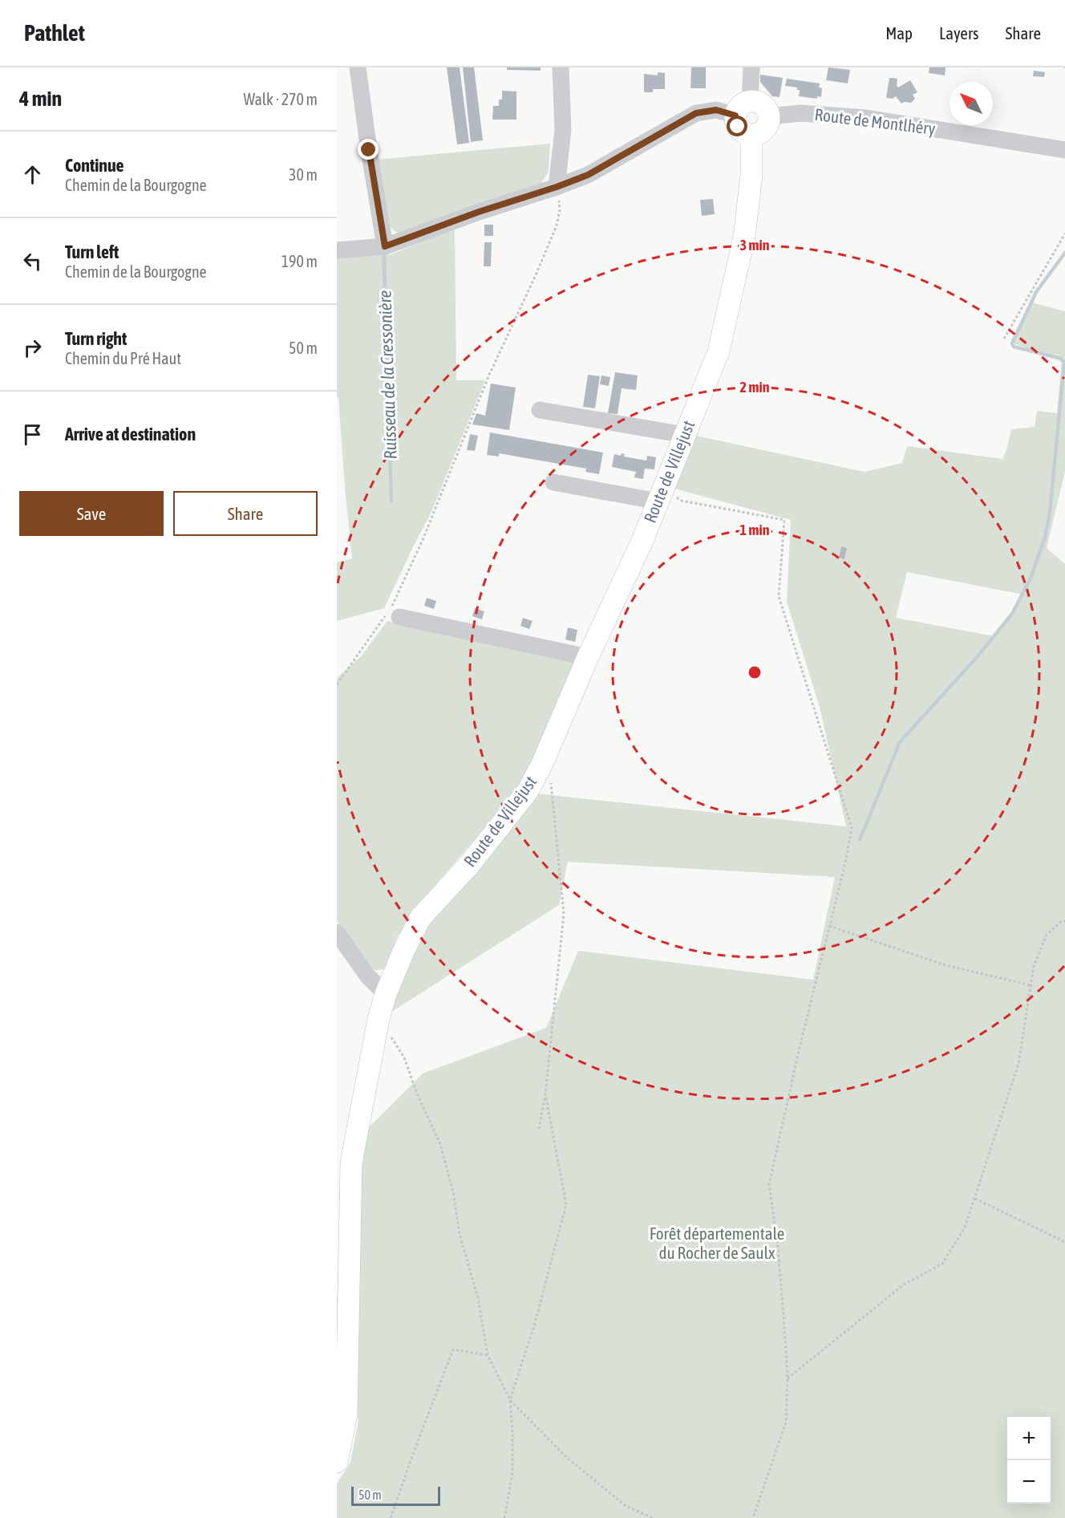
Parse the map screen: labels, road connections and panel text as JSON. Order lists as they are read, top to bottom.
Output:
{
  "streets": {
    "main road": ["Route de Villejust"],
    "street": ["Route de Montlhéry"]
  },
  "crossings": [
    ["Route de Montlhéry", "Route de Villejust"]
  ],
  "water": ["Ruisseau de la Cressonière"],
  "parks": ["Forêt départementale du Rocher de Saulx"],
  "scale_bar": "50 m",
  "north": "top left",
  "page": {
    "header": "Pathlet",
    "nav": ["Map", "Layers", "Share"],
    "heading": ["4 min", "Walk · 270 m"],
    "list": [
      ["Continue", "Chemin de la Bourgogne", "30 m"],
      ["Turn left", "Chemin de la Bourgogne", "190 m"],
      ["Turn right", "Chemin du Pré Haut", "50 m"],
      "Arrive at destination"
    ],
    "buttons": ["Save", "Share"],
    "map_buttons": ["+", "−"],
    "scale": "50 m"
  },
  "rings": ["3 min", "2 min", "1 min"]
}
